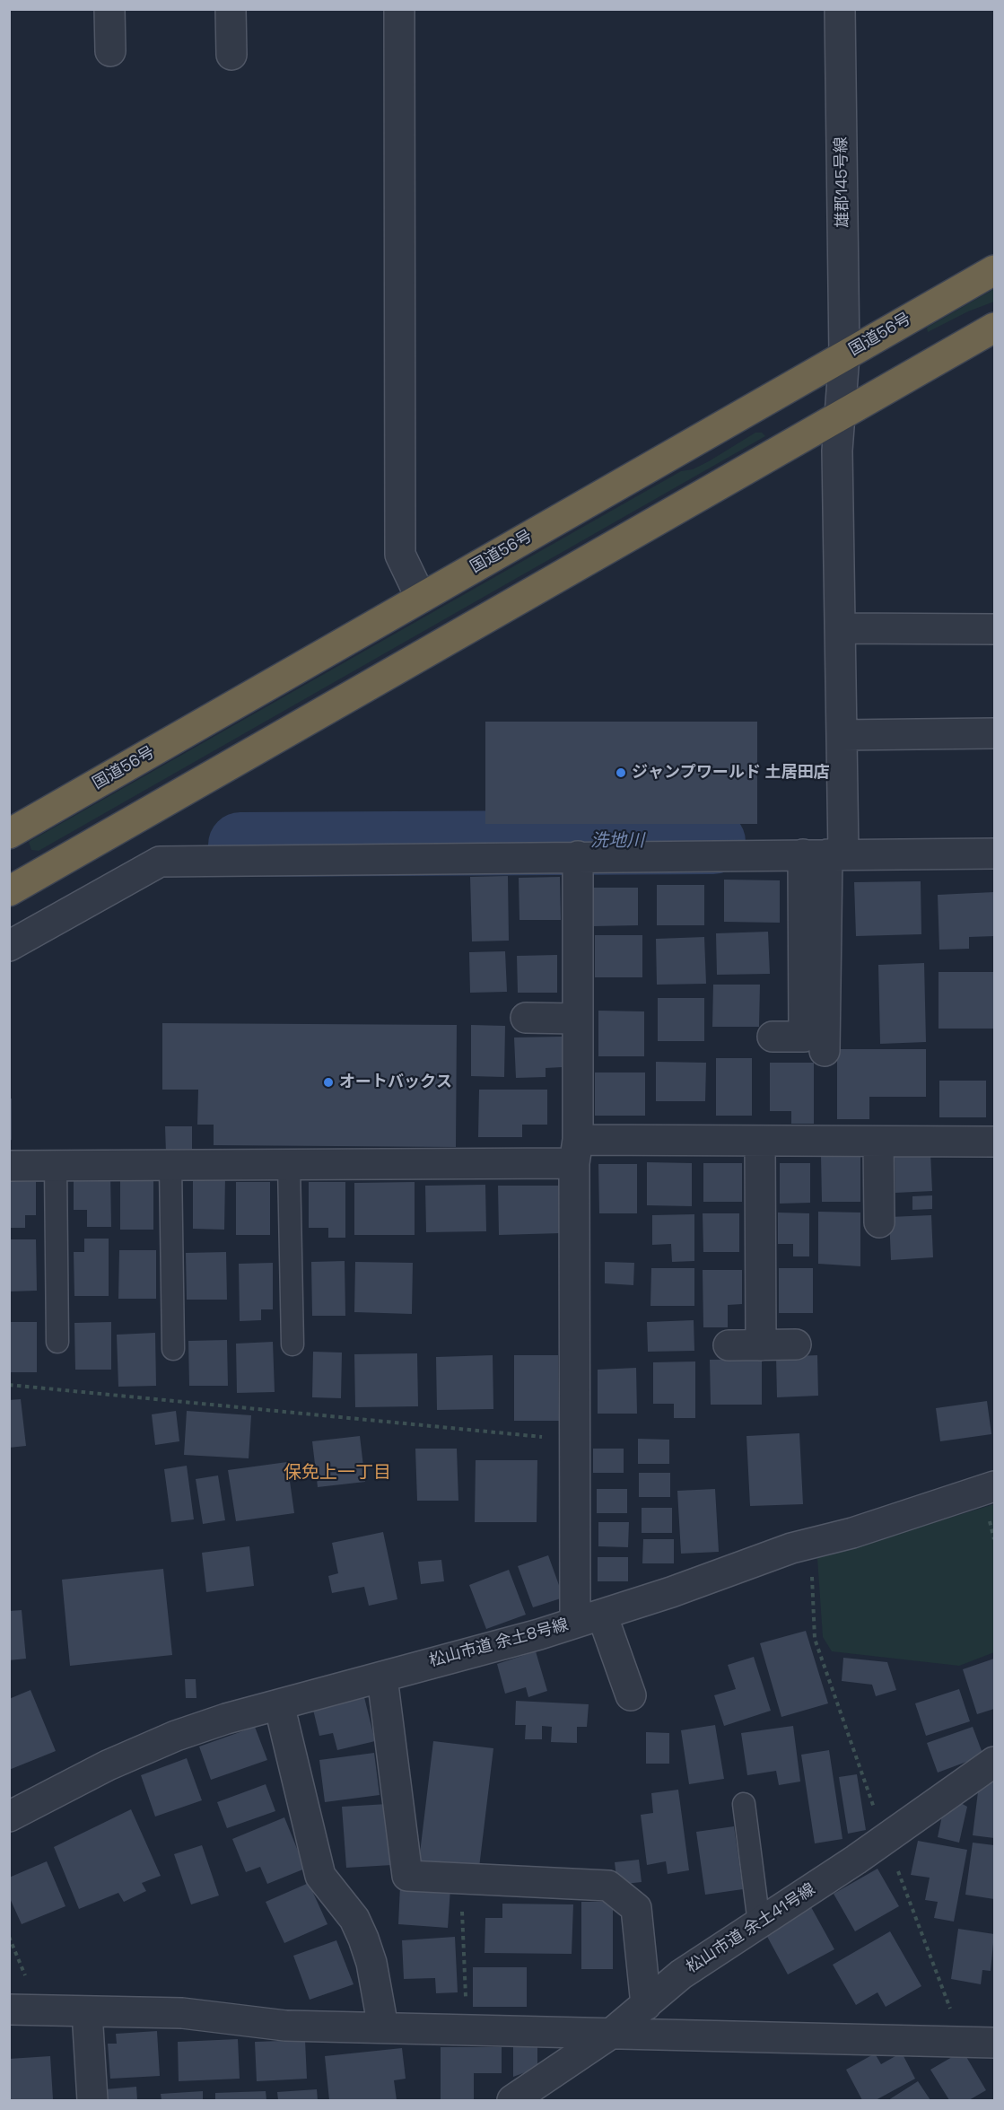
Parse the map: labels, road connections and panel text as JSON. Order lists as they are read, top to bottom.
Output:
{
  "streets": {
    "highway": ["国道56号"],
    "street": ["雄郡145号線", "松山市道 余土8号線", "松山市道 余土41号線"]
  },
  "crossings": [
    ["雄郡145号線", "国道56号"]
  ],
  "districts": ["保免上一丁目"],
  "water": ["洗地川"],
  "places": ["ジャンプワールド 土居田店", "オートバックス"]
}
